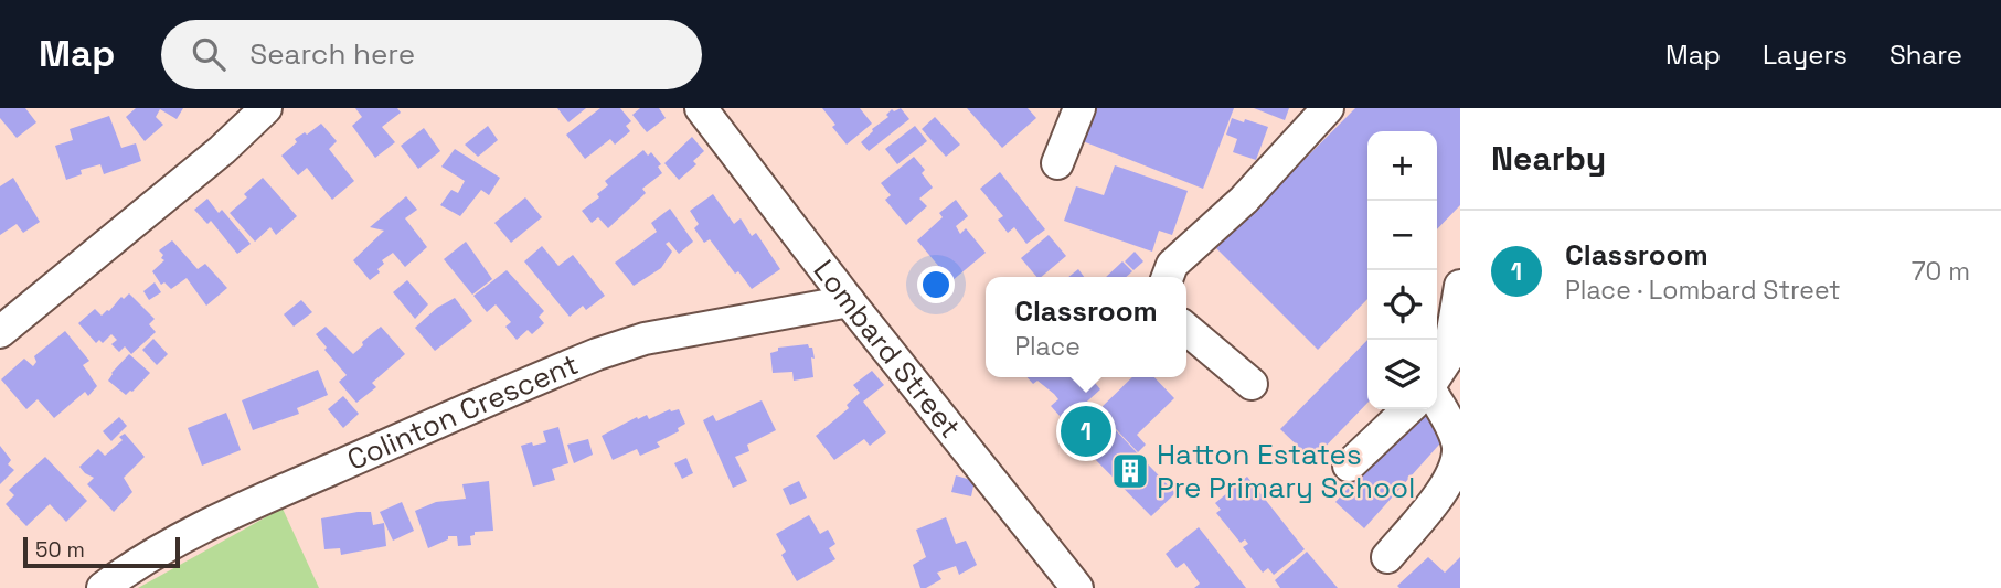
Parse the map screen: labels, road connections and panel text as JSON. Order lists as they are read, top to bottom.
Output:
{
  "streets": {
    "street": ["Lombard Street", "Colinton Crescent"]
  },
  "crossings": [
    ["Lombard Street", "Colinton Crescent"]
  ],
  "places": {
    "building": ["Hatton Estates Pre Primary School"]
  },
  "scale_bar": "50 m",
  "page": {
    "header": "Map",
    "search": "Search here",
    "nav": ["Map", "Layers", "Share"],
    "heading": "Nearby",
    "map_buttons": ["+", "−"],
    "list": [
      {
        "mark": "1",
        "name": "Classroom",
        "note": "Place · Lombard Street",
        "value": "70 m"
      }
    ],
    "popup": ["Classroom", "Place"],
    "pins": "1",
    "scale": "50 m"
  }
}
